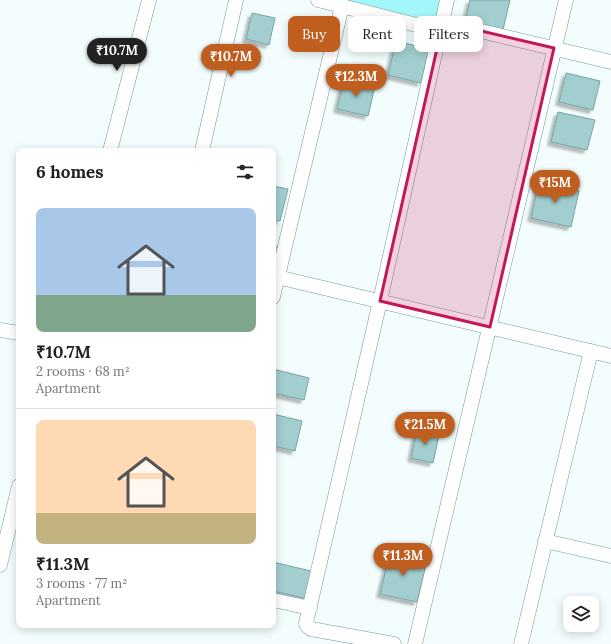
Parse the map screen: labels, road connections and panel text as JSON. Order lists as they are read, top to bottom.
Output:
{
  "page": {
    "chip": ["Buy", "Rent", "Filters"],
    "price": [
      "₹10.7M",
      "₹10.7M",
      "₹12.3M",
      "₹15M",
      "₹21.5M",
      "₹11.3M"
    ],
    "heading": "6 homes",
    "list": [
      {
        "name": "₹10.7M",
        "note": "2 rooms · 68 m² · Apartment"
      },
      {
        "name": "₹11.3M",
        "note": "3 rooms · 77 m² · Apartment"
      }
    ]
  }
}
